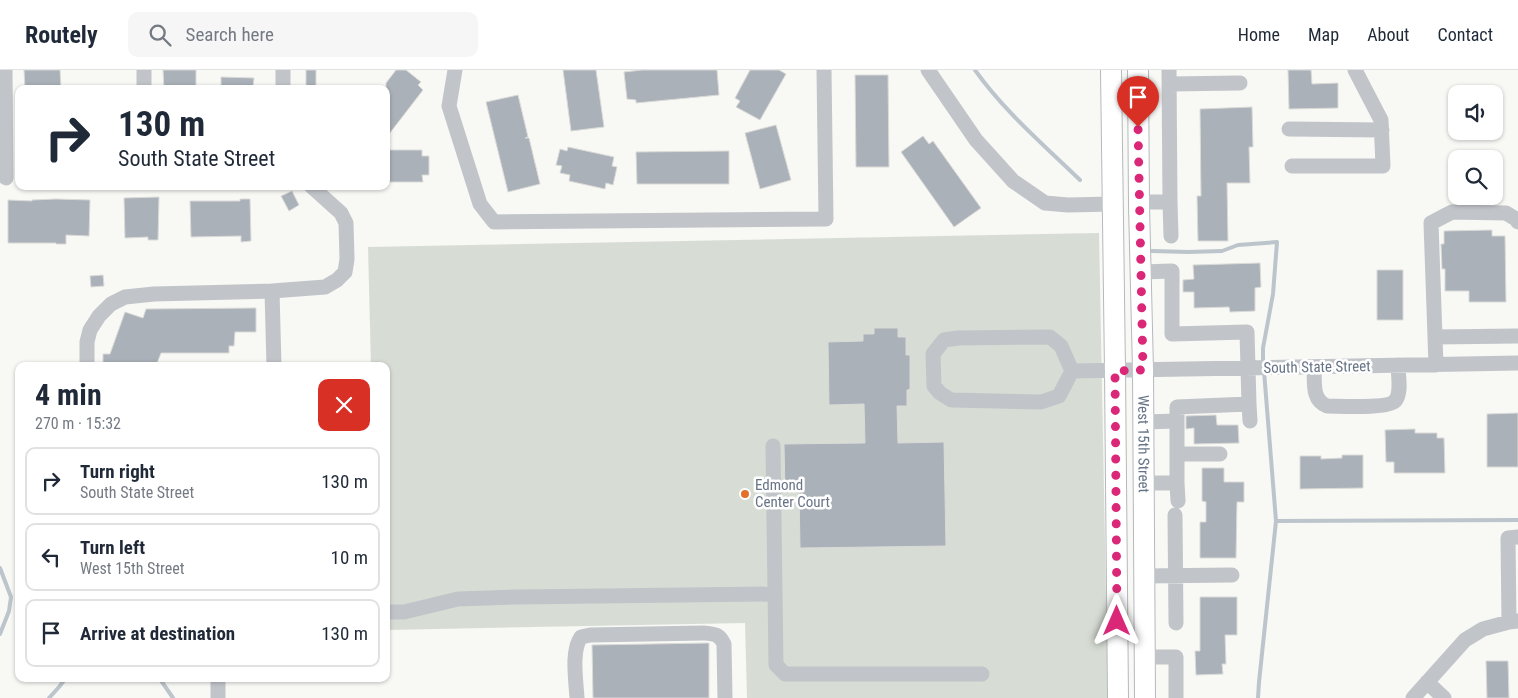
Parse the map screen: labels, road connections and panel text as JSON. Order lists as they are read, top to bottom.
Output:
{
  "streets": {
    "main road": ["West 15th Street"],
    "street": ["South State Street"]
  },
  "crossings": [
    ["South State Street", "West 15th Street"]
  ],
  "places": ["Edmond Center Court"],
  "page": {
    "header": "Routely",
    "search": "Search here",
    "nav": [
      "Home",
      "Map",
      "About",
      "Contact"
    ],
    "turn": ["130 m", "South State Street"],
    "heading": ["4 min", "270 m · 15:32"],
    "list": [
      {
        "name": "Turn right",
        "note": "South State Street",
        "value": "130 m"
      },
      {
        "name": "Turn left",
        "note": "West 15th Street",
        "value": "10 m"
      },
      {
        "name": "Arrive at destination",
        "value": "130 m"
      }
    ]
  }
}
